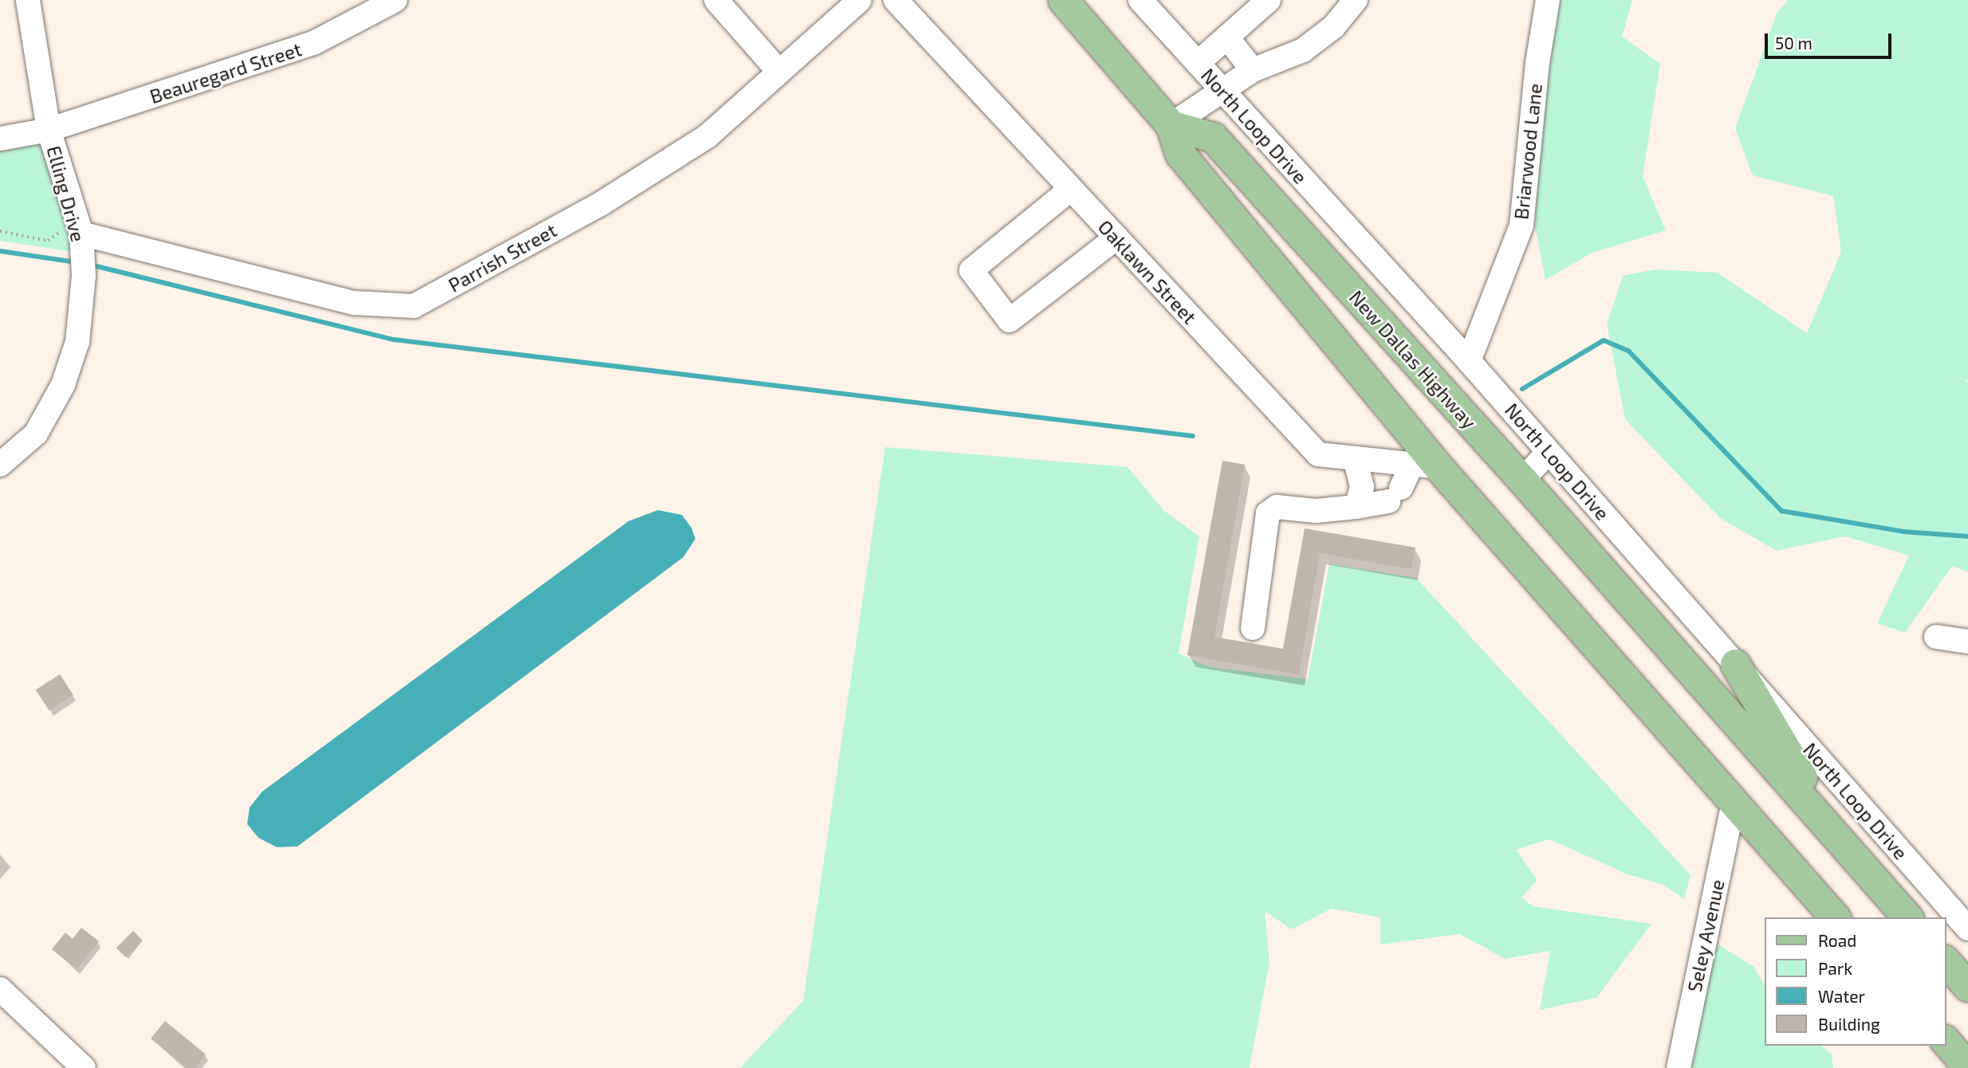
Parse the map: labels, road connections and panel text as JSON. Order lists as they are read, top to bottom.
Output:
{
  "streets": {
    "main road": ["North Loop Drive", "New Dallas Highway"],
    "street": [
      "Beauregard Street",
      "Briarwood Lane",
      "Elling Drive",
      "Parrish Street",
      "Oaklawn Street",
      "Seley Avenue"
    ]
  },
  "crossings": [
    ["Beauregard Street", "Elling Drive"],
    ["North Loop Drive", "Briarwood Lane"],
    ["North Loop Drive", "New Dallas Highway"],
    ["Elling Drive", "Parrish Street"]
  ],
  "legend": [
    "Road",
    "Park",
    "Water",
    "Building"
  ],
  "scale_bar": "50 m"
}
